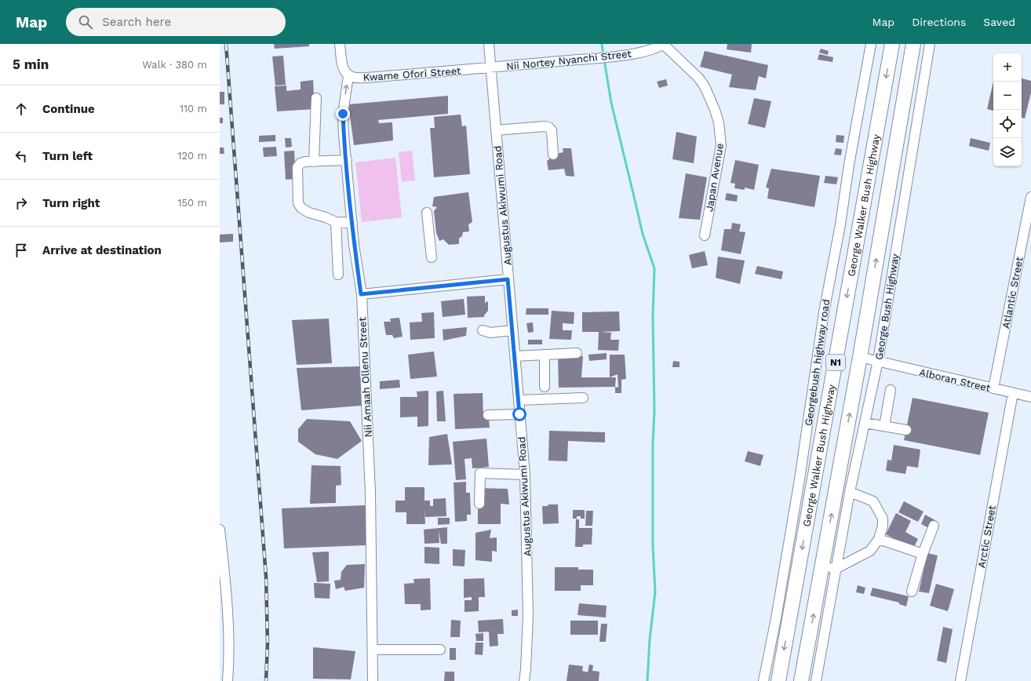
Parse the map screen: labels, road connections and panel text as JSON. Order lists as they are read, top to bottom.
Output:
{
  "streets": {
    "highway": ["George Walker Bush Highway", "N1"],
    "street": [
      "Nii Nortey Nyanchi Street",
      "Kwame Ofori Street",
      "Japan Avenue",
      "Augustus Akiwumi Road",
      "Atlantic Street",
      "George Bush Highway",
      "Georgebush highway road",
      "Nii Amaah Ollenu Street",
      "Alboran Street",
      "Arctic Street"
    ]
  },
  "crossings": [
    ["Nii Nortey Nyanchi Street", "Kwame Ofori Street"],
    ["Nii Nortey Nyanchi Street", "Japan Avenue"],
    ["Nii Nortey Nyanchi Street", "Augustus Akiwumi Road"],
    ["Kwame Ofori Street", "Augustus Akiwumi Road"],
    ["Kwame Ofori Street", "Nii Amaah Ollenu Street"],
    ["George Walker Bush Highway", "Alboran Street"],
    ["Atlantic Street", "Alboran Street"],
    ["George Bush Highway", "Alboran Street"],
    ["Alboran Street", "Arctic Street"]
  ],
  "page": {
    "header": "Map",
    "search": "Search here",
    "nav": ["Map", "Directions", "Saved"],
    "heading": ["5 min", "Walk · 380 m"],
    "map_buttons": ["+", "−"],
    "list": [
      ["Continue", "110 m"],
      ["Turn left", "120 m"],
      ["Turn right", "150 m"],
      "Arrive at destination"
    ]
  }
}
